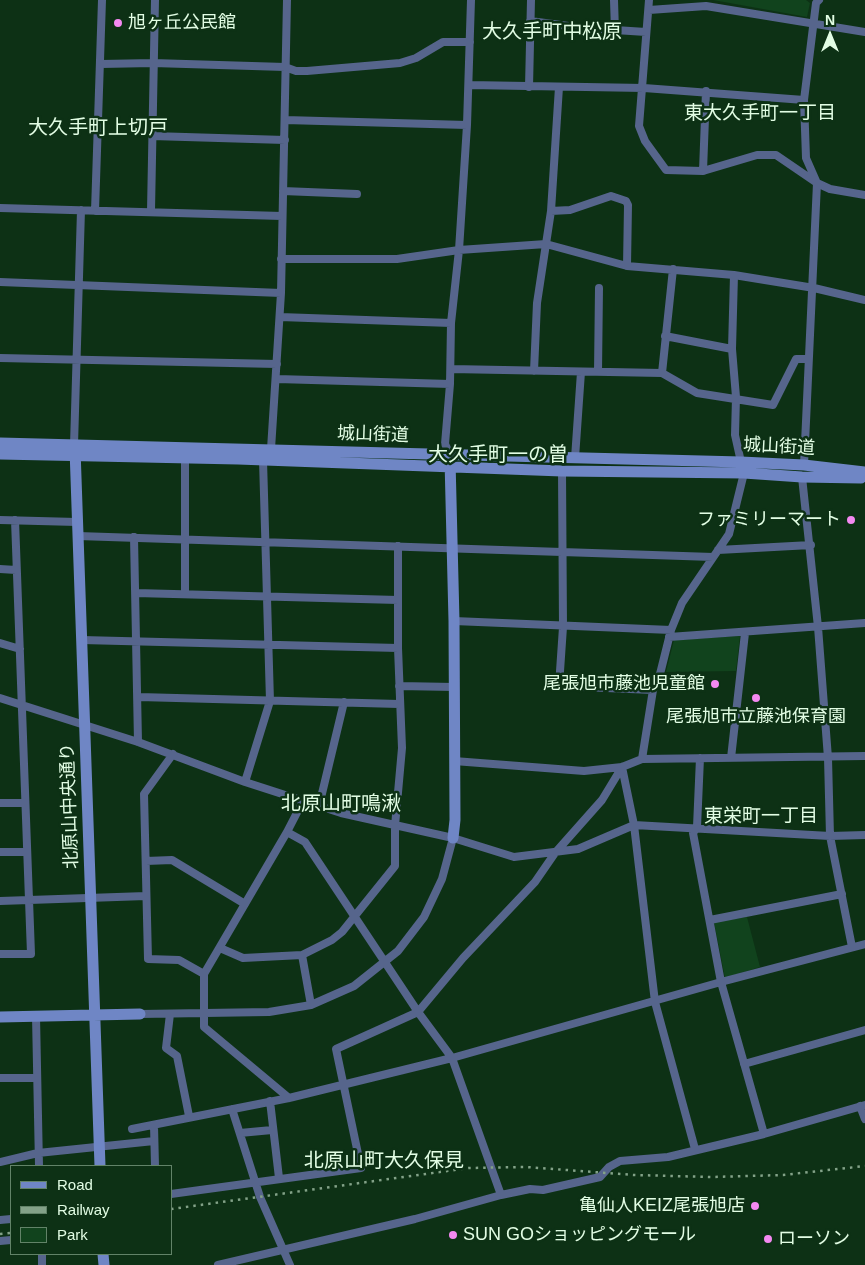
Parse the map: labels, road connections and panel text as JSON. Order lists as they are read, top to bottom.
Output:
{
  "streets": {
    "street": ["城山街道", "北原山中央通り"]
  },
  "crossings": [
    ["城山街道", "北原山中央通り"]
  ],
  "districts": [
    "大久手町中松原",
    "東大久手町一丁目",
    "大久手町上切戸",
    "大久手町一の曽",
    "北原山町鳴湫",
    "東栄町一丁目",
    "北原山町大久保見"
  ],
  "places": [
    "旭ヶ丘公民館",
    "ファミリーマート",
    "尾張旭市藤池児童館",
    "尾張旭市立藤池保育園",
    "亀仙人KEIZ尾張旭店",
    "SUN GOショッピングモール",
    "ローソン"
  ],
  "legend": ["Road", "Railway", "Park"],
  "north": "top"
}
